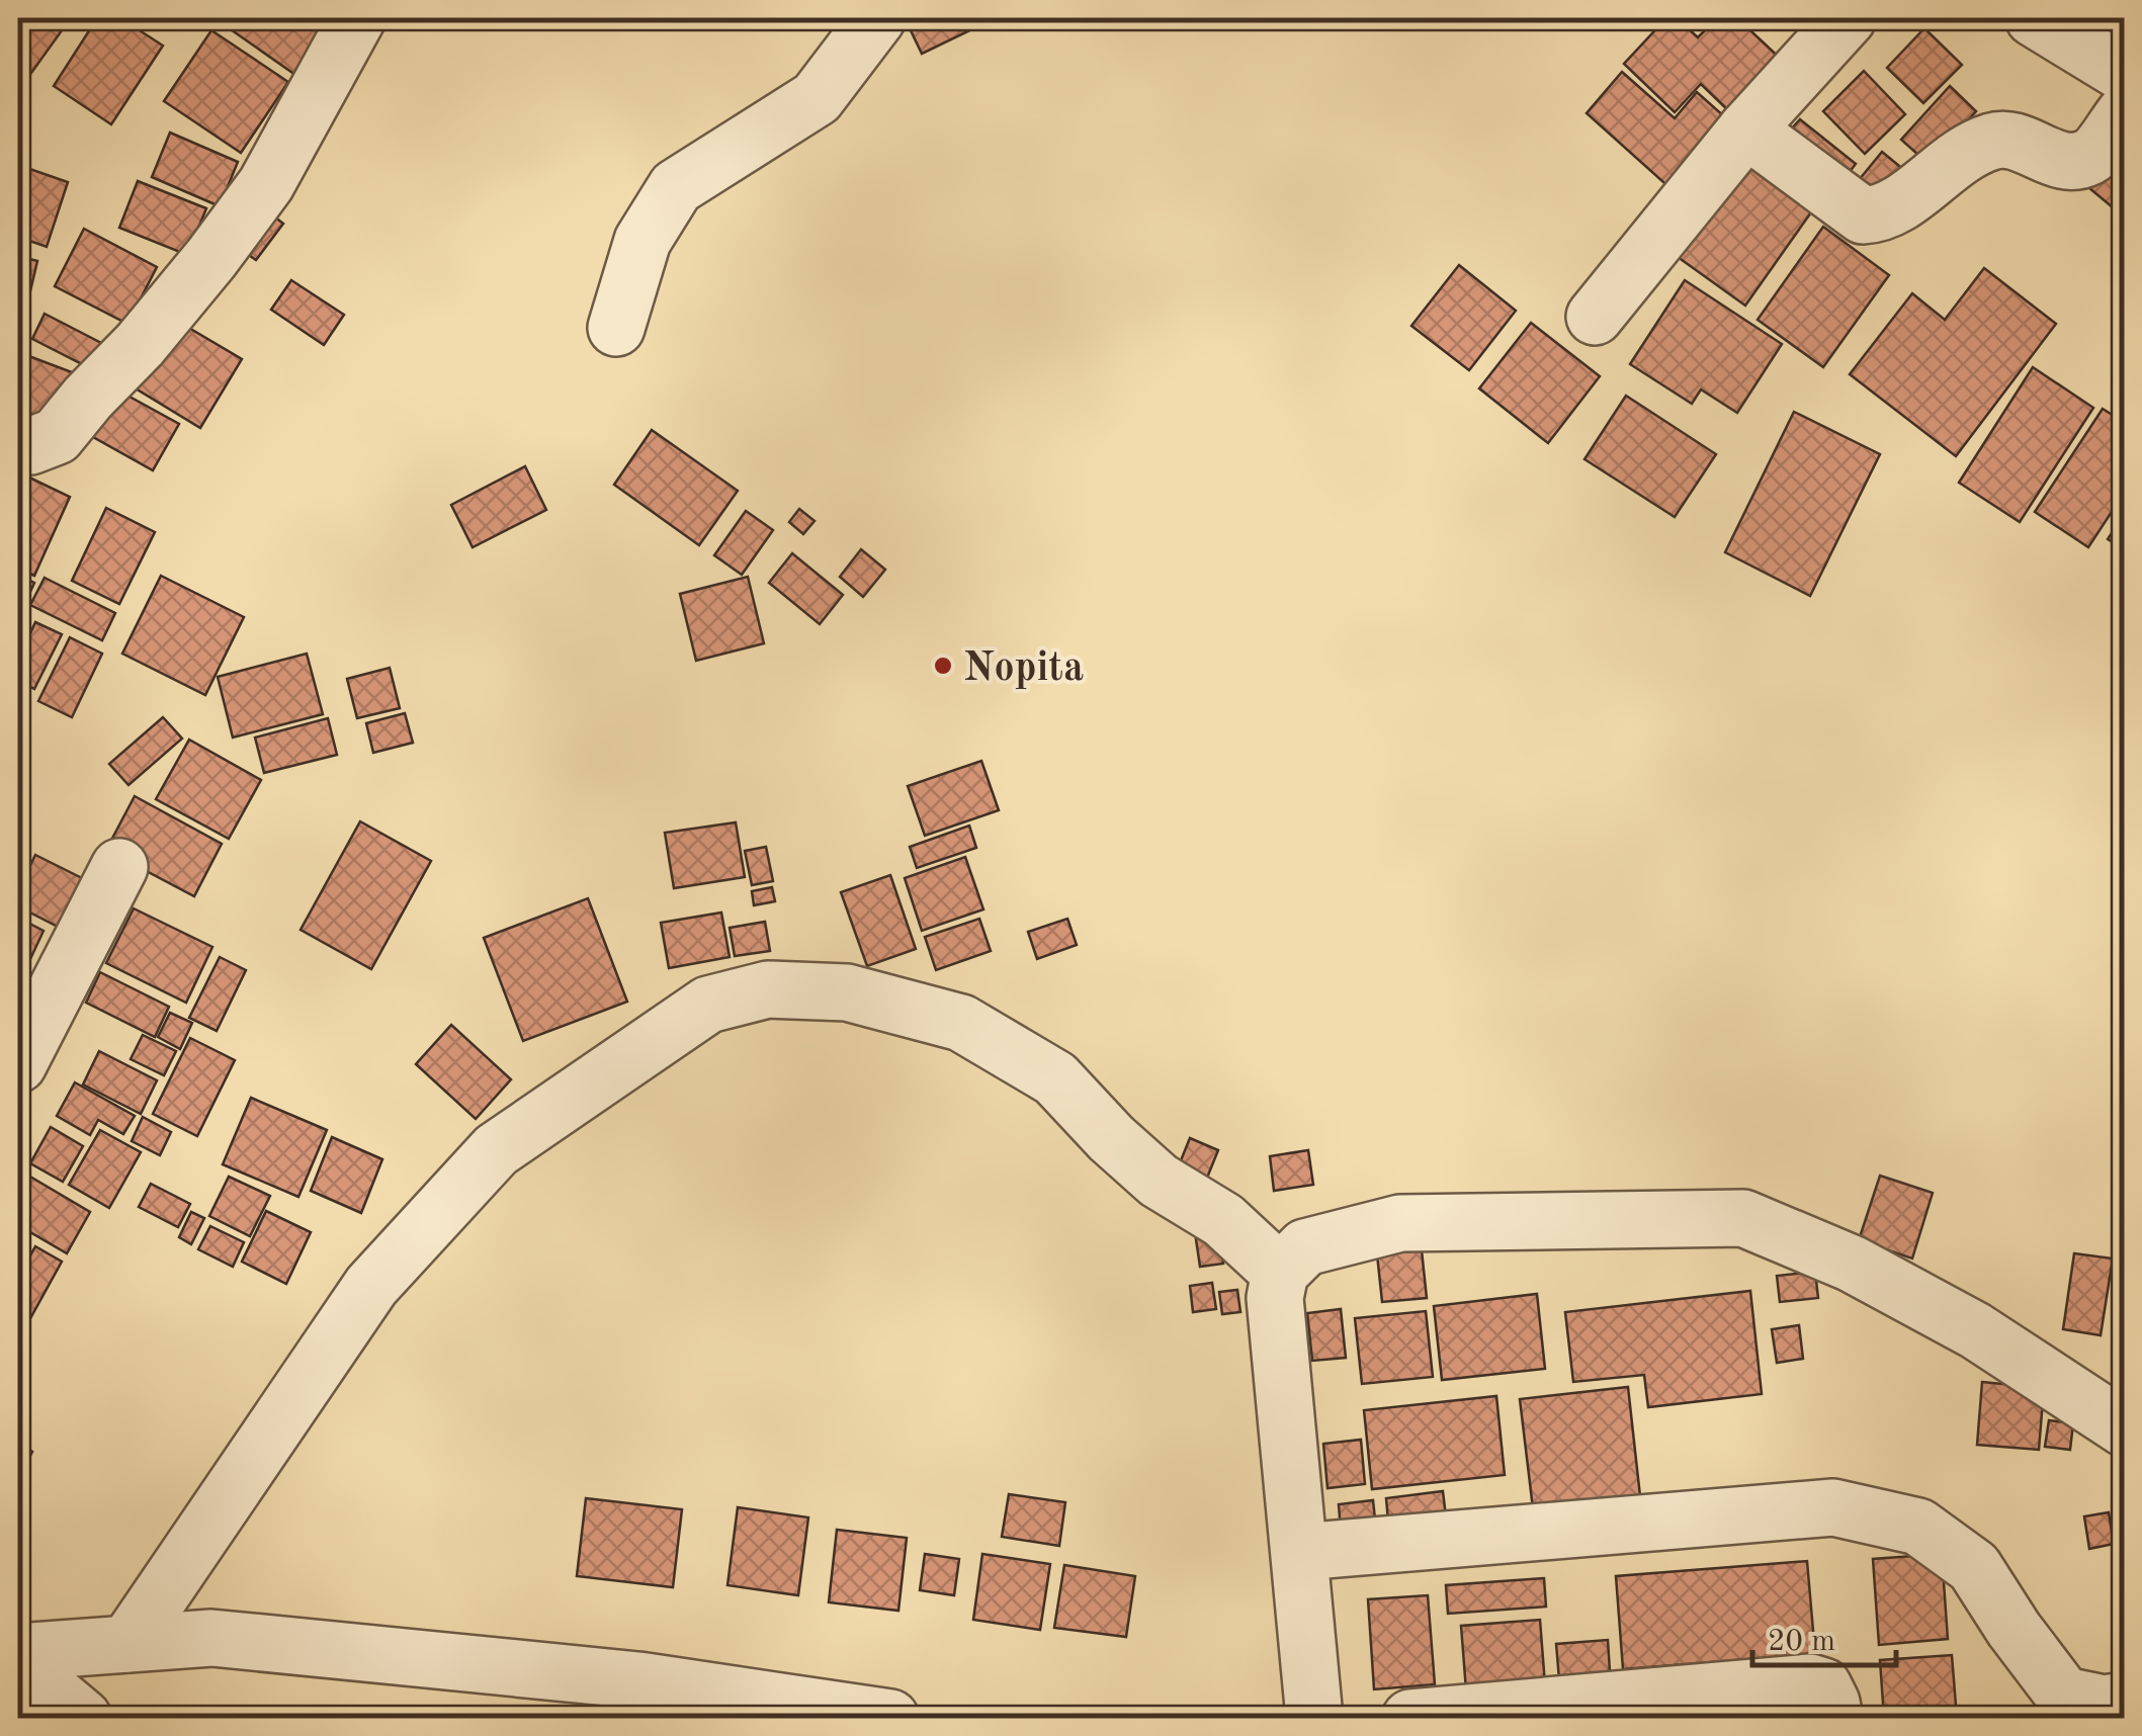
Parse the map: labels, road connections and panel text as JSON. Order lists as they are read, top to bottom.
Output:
{
  "places": ["Nopita"],
  "scale_bar": "20 m"
}
